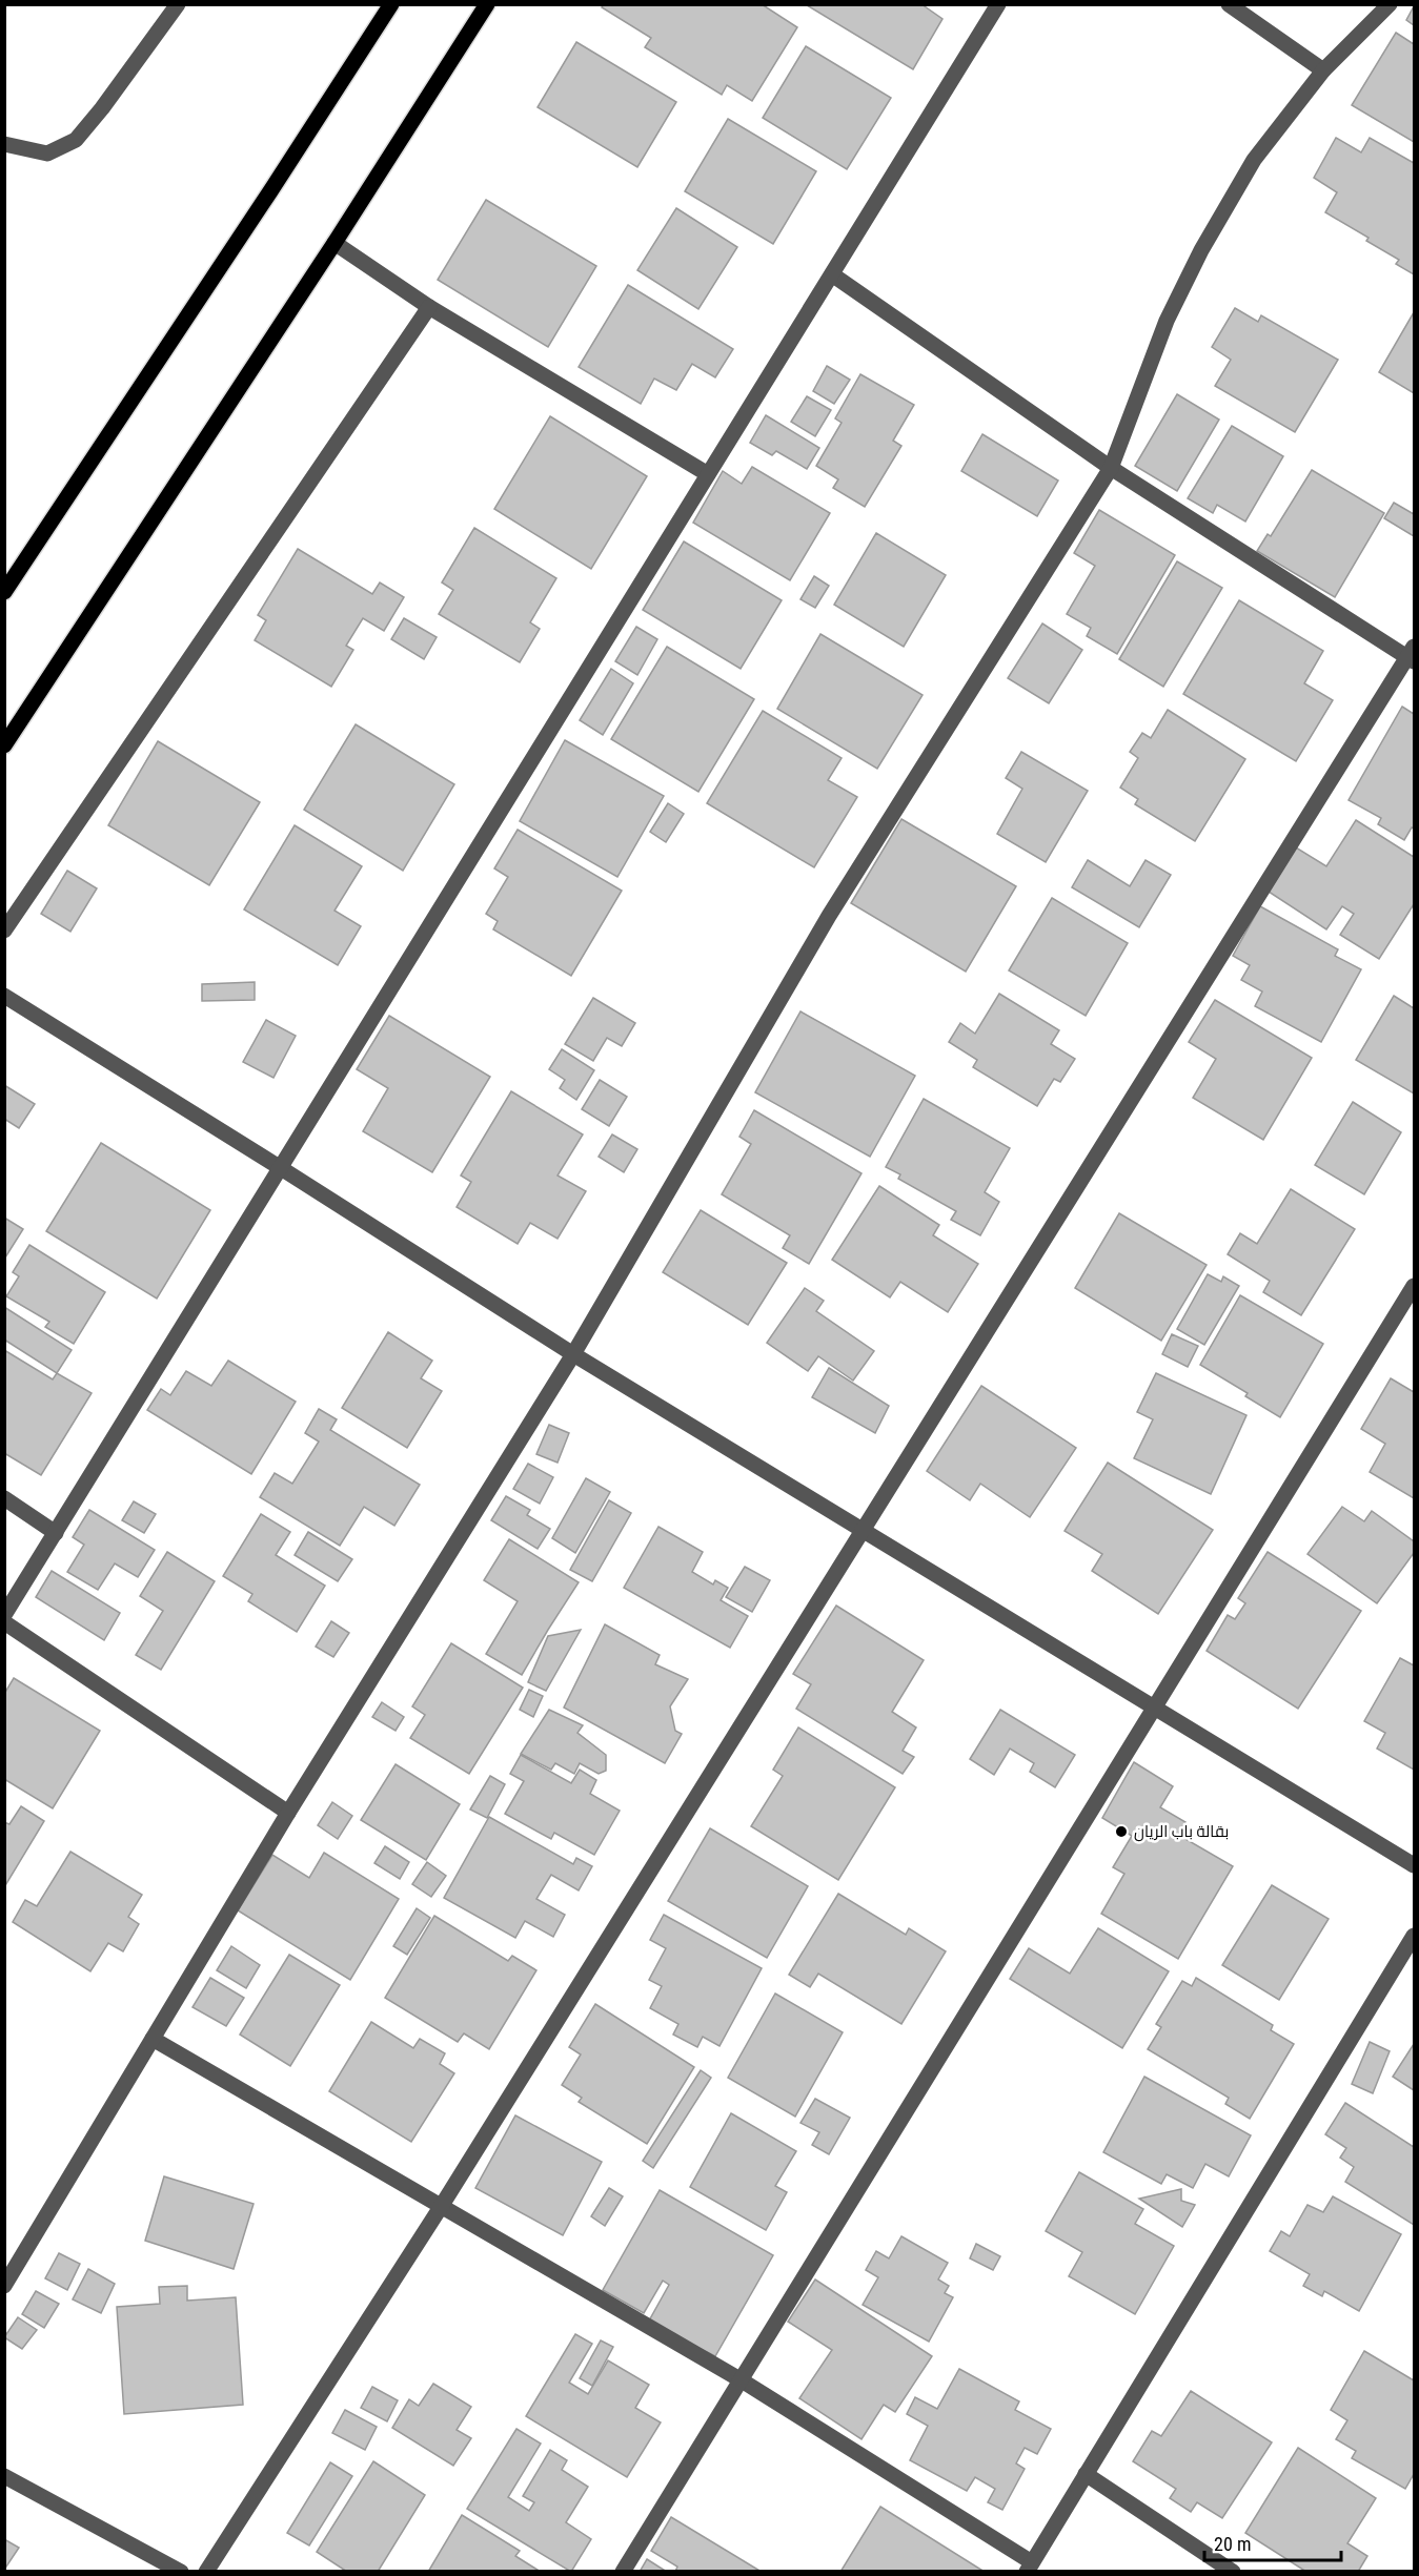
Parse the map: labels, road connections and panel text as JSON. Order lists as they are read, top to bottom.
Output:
{
  "places": ["بقالة باب الريان"],
  "scale_bar": "20 m"
}
